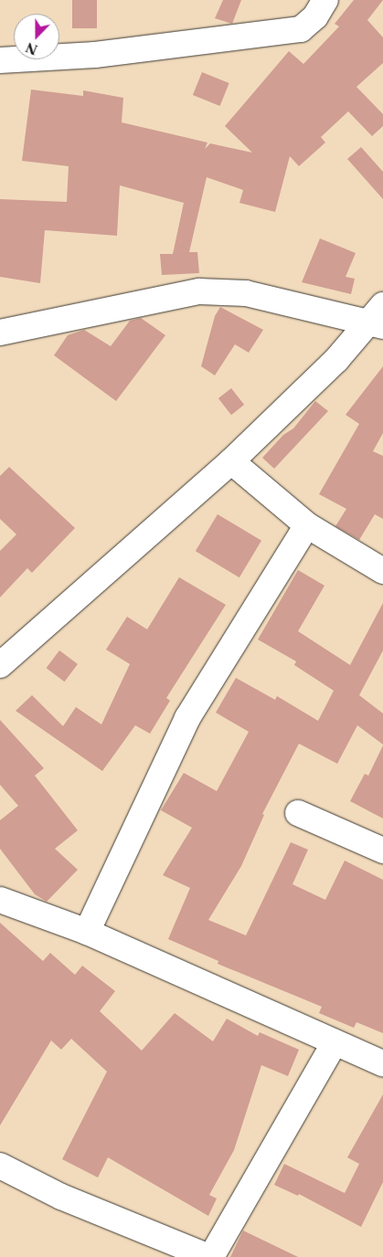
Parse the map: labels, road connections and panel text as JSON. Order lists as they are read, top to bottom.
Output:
{
  "north": "bottom"
}
